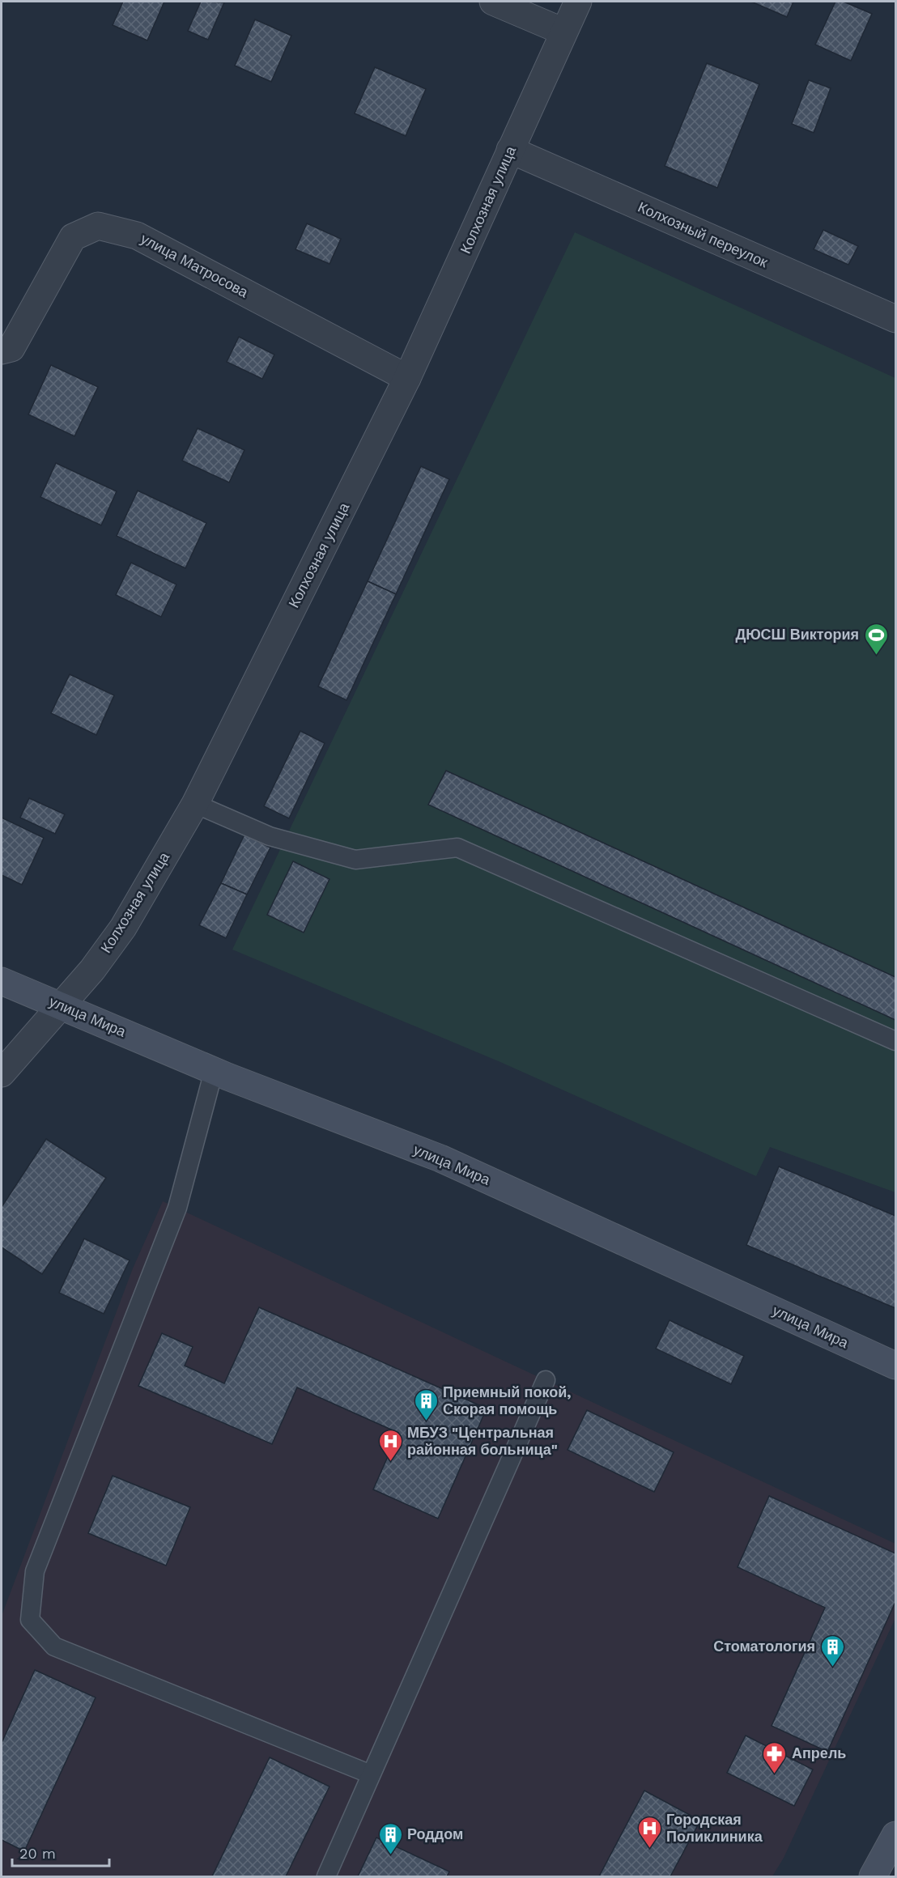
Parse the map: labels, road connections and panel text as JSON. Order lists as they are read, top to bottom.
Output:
{
  "streets": {
    "main road": ["улица Мира"],
    "street": ["Колхозная улица", "Колхозный переулок", "улица Матросова"]
  },
  "crossings": [
    ["Колхозная улица", "Колхозный переулок"],
    ["Колхозная улица", "улица Матросова"],
    ["Колхозная улица", "улица Мира"]
  ],
  "places": {
    "sports": ["ДЮСШ Виктория"],
    "building": ["Приемный покой, Скорая помощь", "Стоматология", "Роддом"],
    "hospital": ["МБУЗ \"Центральная районная больница\"", "Городская Поликлиника"],
    "pharmacy": ["Апрель"]
  },
  "scale_bar": "20 m"
}
